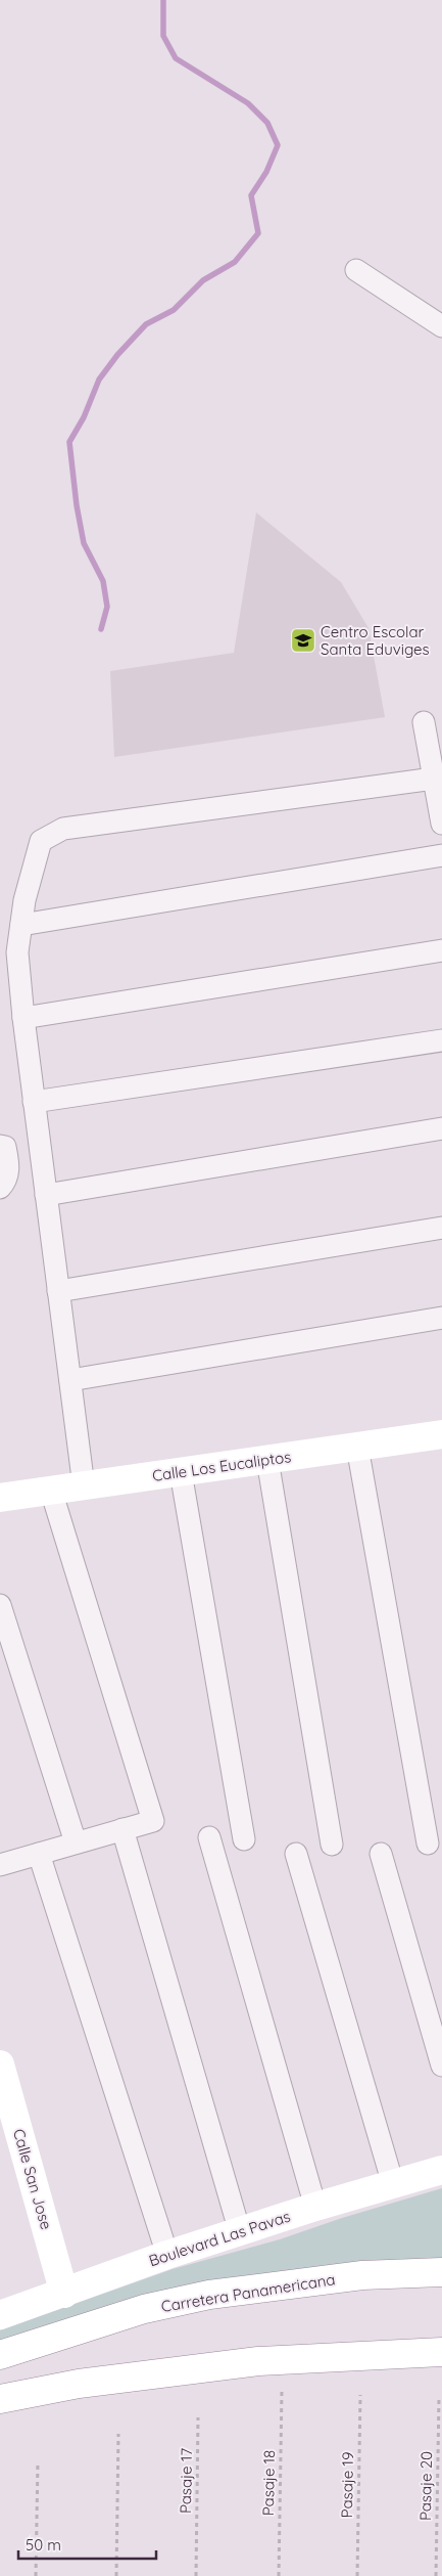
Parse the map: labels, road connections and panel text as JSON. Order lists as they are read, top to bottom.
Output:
{
  "streets": {
    "main road": [
      "Calle Los Eucaliptos",
      "Calle San Jose",
      "Boulevard Las Pavas",
      "Carretera Panamericana"
    ],
    "path": [
      "Pasaje 17",
      "Pasaje 18",
      "Pasaje 19",
      "Pasaje 20"
    ]
  },
  "crossings": [
    ["Calle San Jose", "Boulevard Las Pavas"]
  ],
  "places": {
    "school or university": ["Centro Escolar Santa Eduviges"]
  },
  "scale_bar": "50 m"
}
